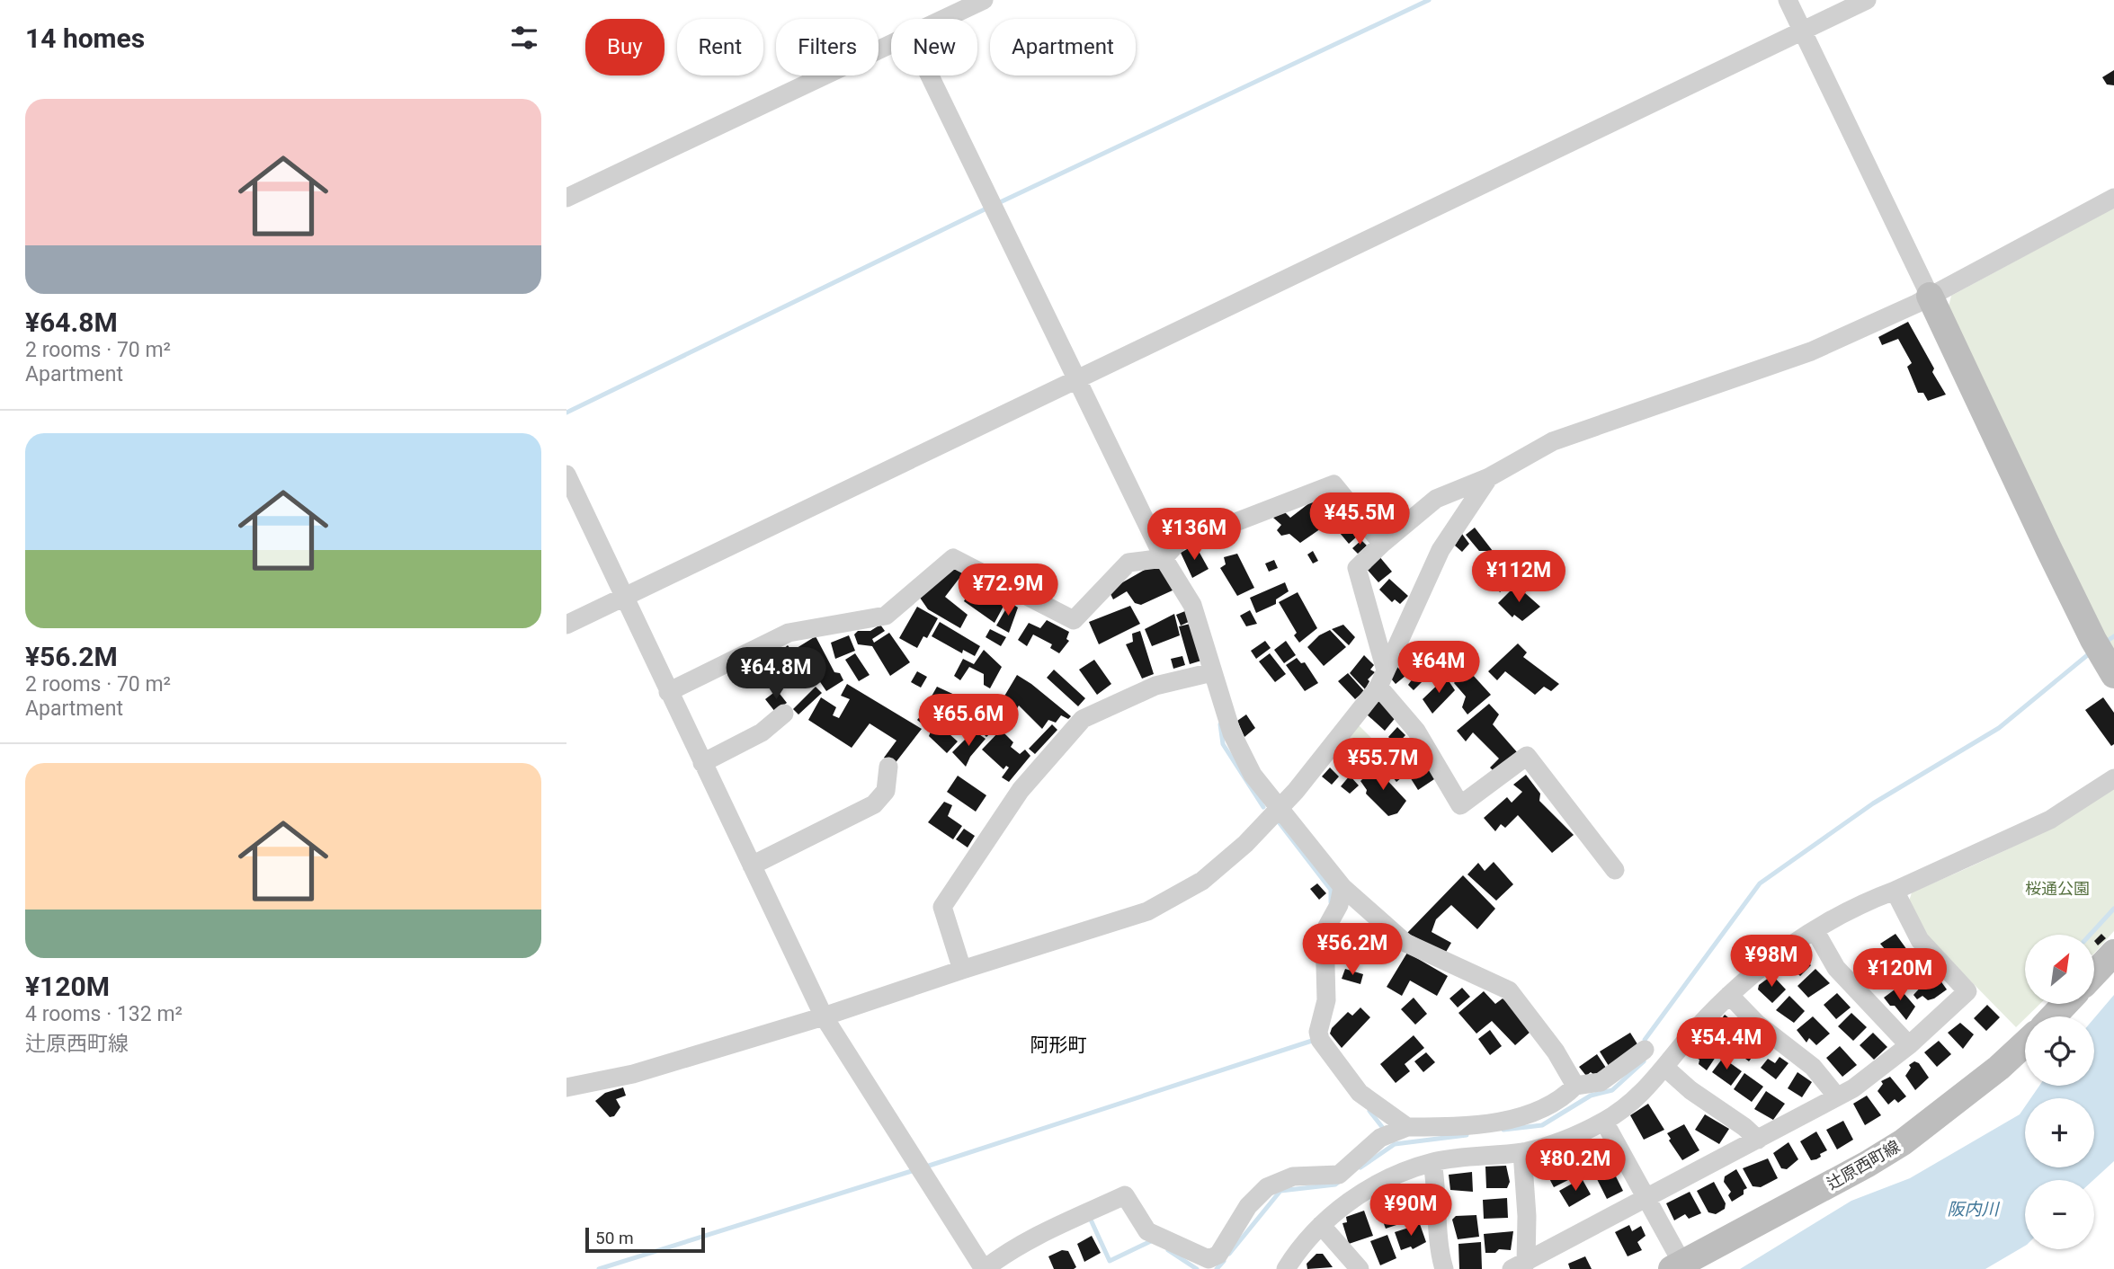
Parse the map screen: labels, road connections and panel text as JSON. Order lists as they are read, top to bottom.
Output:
{
  "streets": {
    "main road": ["辻原西町線"]
  },
  "districts": ["阿形町"],
  "water": ["阪内川"],
  "parks": ["桜通公園"],
  "scale_bar": "50 m",
  "north": "top right",
  "page": {
    "heading": "14 homes",
    "chip": [
      "Buy",
      "Rent",
      "Filters",
      "New",
      "Apartment"
    ],
    "list": [
      {
        "name": "¥64.8M",
        "note": "2 rooms · 70 m² · Apartment"
      },
      {
        "name": "¥56.2M",
        "note": "2 rooms · 70 m² · Apartment"
      },
      {
        "name": "¥120M",
        "note": "4 rooms · 132 m² · 辻原西町線"
      }
    ],
    "price": [
      "¥45.5M",
      "¥136M",
      "¥112M",
      "¥72.9M",
      "¥64M",
      "¥64.8M",
      "¥65.6M",
      "¥55.7M",
      "¥56.2M",
      "¥98M",
      "¥120M",
      "¥54.4M",
      "¥80.2M",
      "¥90M"
    ],
    "map_buttons": ["+", "−"],
    "scale": "50 m"
  }
}
